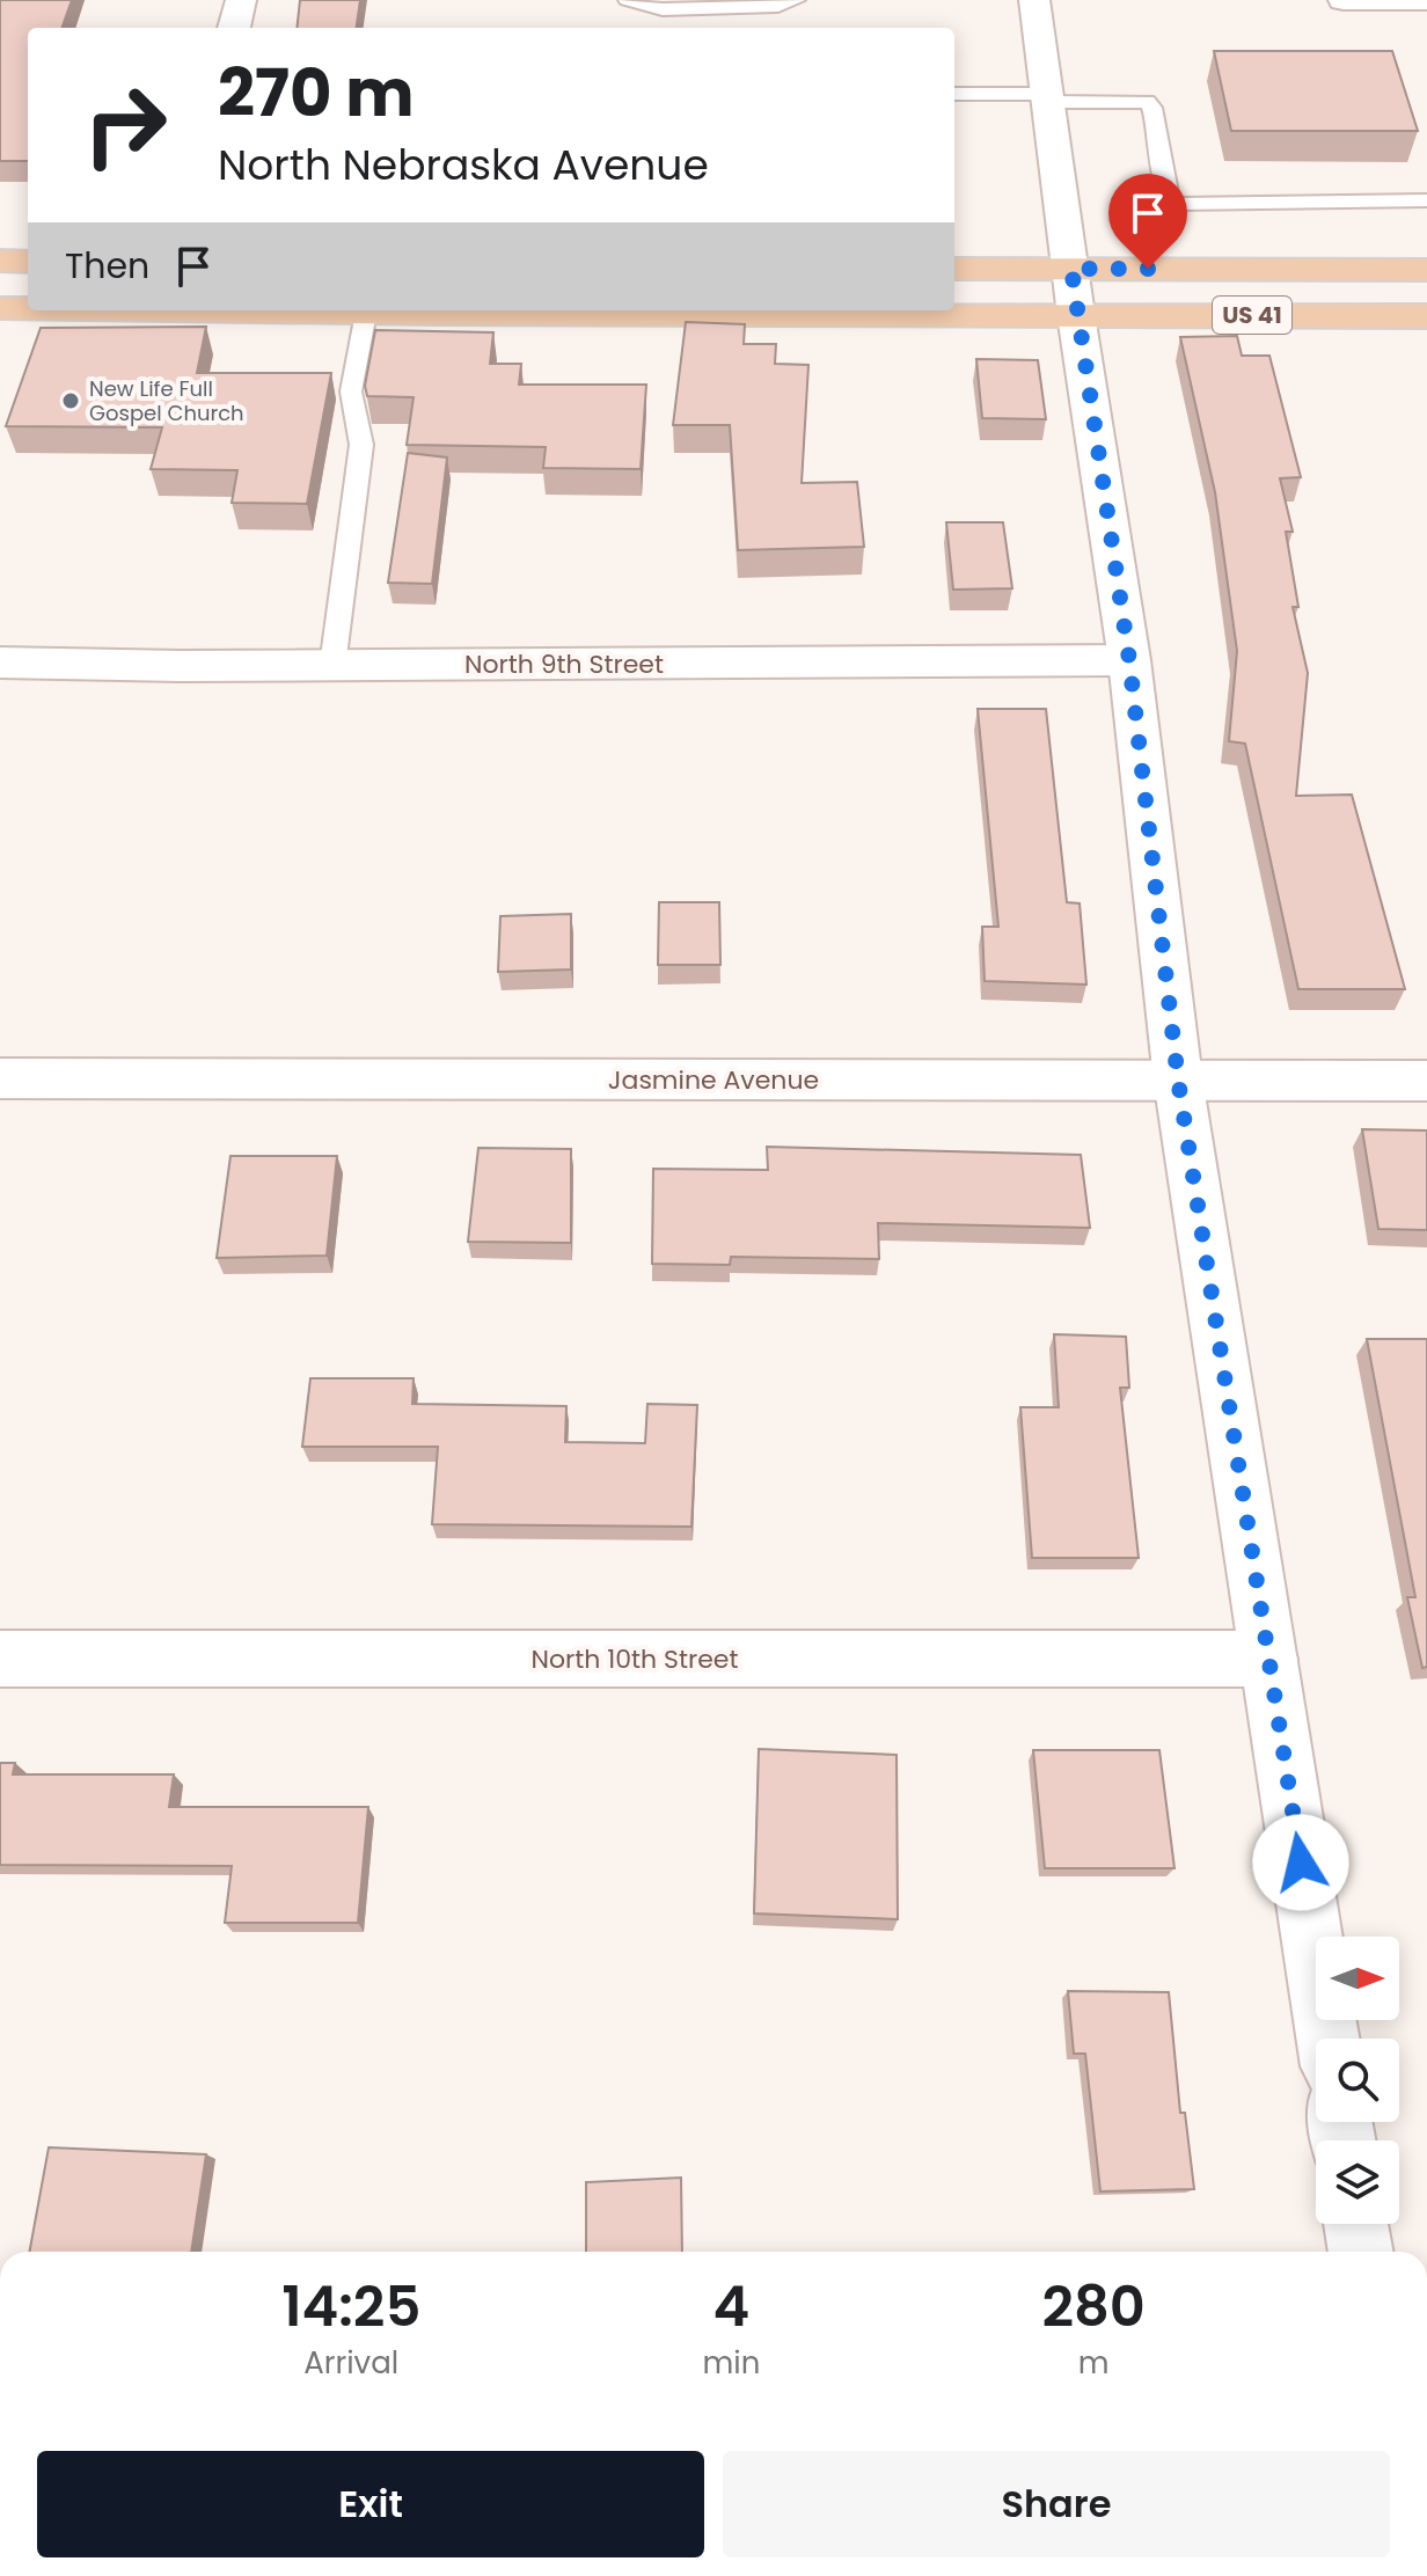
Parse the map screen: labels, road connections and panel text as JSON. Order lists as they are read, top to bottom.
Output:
{
  "streets": {
    "main road": ["US 41"],
    "street": ["North 9th Street", "Jasmine Avenue", "North 10th Street"]
  },
  "places": ["New Life Full Gospel Church"],
  "north": "right",
  "page": {
    "turn": ["270 m", "North Nebraska Avenue"],
    "then": "Then",
    "eta": [
      "14:25",
      "Arrival",
      "4",
      "min",
      "280",
      "m"
    ],
    "buttons": ["Exit", "Share"]
  }
}
